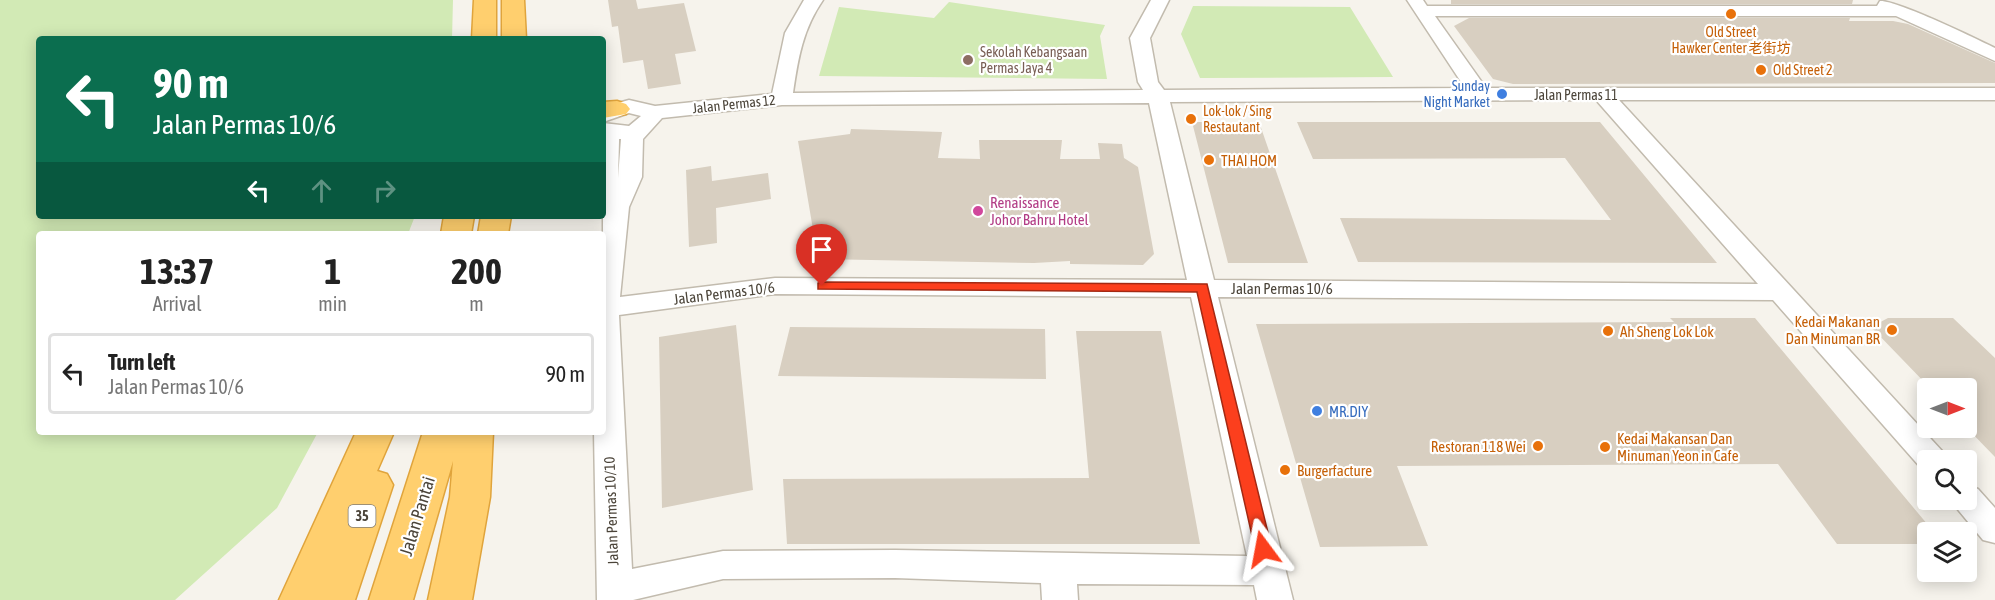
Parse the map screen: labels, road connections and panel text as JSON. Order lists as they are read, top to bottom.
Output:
{
  "streets": {
    "highway": ["35", "Jalan Pantai"],
    "street": [
      "Jalan Permas 11",
      "Jalan Permas 12",
      "Jalan Permas 10/6",
      "Jalan Permas 10/10"
    ]
  },
  "crossings": [
    ["Jalan Permas 11", "Jalan Permas 12"],
    ["Jalan Permas 12", "Jalan Permas 10/10"]
  ],
  "places": [
    "Old Street Hawker Center 老街坊",
    "Sekolah Kebangsaan Permas Jaya 4",
    "Old Street 2",
    "Sunday Night Market",
    "Lok-lok / Sing Restautant",
    "THAI HOM",
    "Renaissance Johor Bahru Hotel",
    "Kedai Makanan Dan Minuman BR",
    "Ah Sheng Lok Lok",
    "MR.DIY",
    "Restoran 118 Wei",
    "Kedai Makansan Dan Minuman Yeon in Cafe",
    "Burgerfacture"
  ],
  "north": "right",
  "page": {
    "turn": ["90 m", "Jalan Permas 10/6"],
    "eta": [
      "13:37",
      "Arrival",
      "1",
      "min",
      "200",
      "m"
    ],
    "list": [
      {
        "name": "Turn left",
        "note": "Jalan Permas 10/6",
        "value": "90 m"
      }
    ]
  }
}
